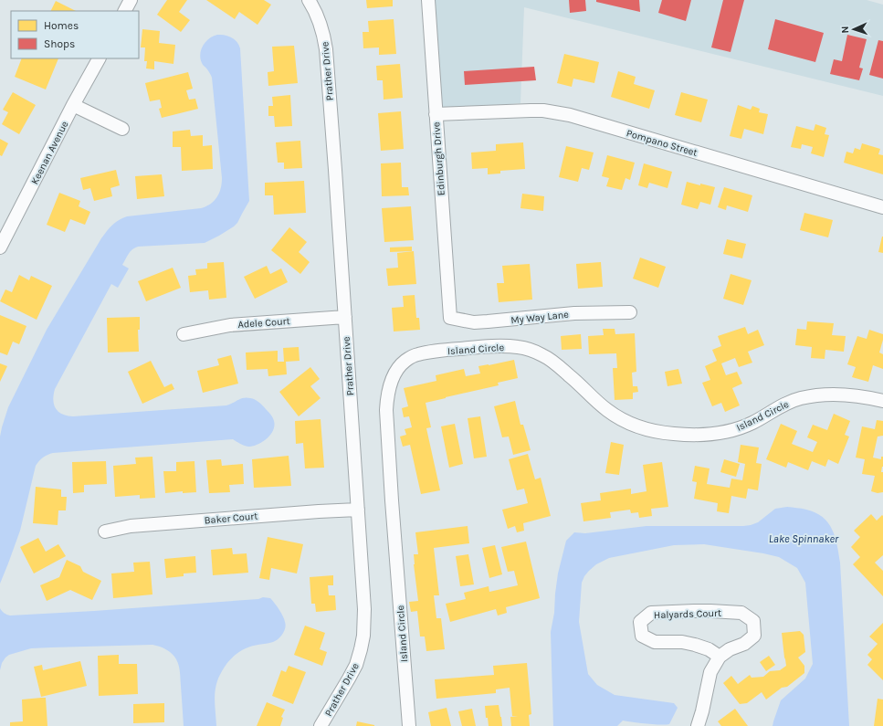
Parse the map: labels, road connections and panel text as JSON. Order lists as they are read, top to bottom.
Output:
{
  "streets": {
    "street": [
      "Prather Drive",
      "Pompano Street",
      "Keenan Avenue",
      "Edinburgh Drive",
      "My Way Lane",
      "Adele Court",
      "Island Circle",
      "Baker Court",
      "Halyards Court"
    ]
  },
  "crossings": [
    ["Prather Drive", "Adele Court"],
    ["Prather Drive", "Baker Court"],
    ["Pompano Street", "Edinburgh Drive"],
    ["Edinburgh Drive", "My Way Lane"]
  ],
  "water": ["Lake Spinnaker"],
  "legend": ["Homes", "Shops"],
  "north": "left"
}
